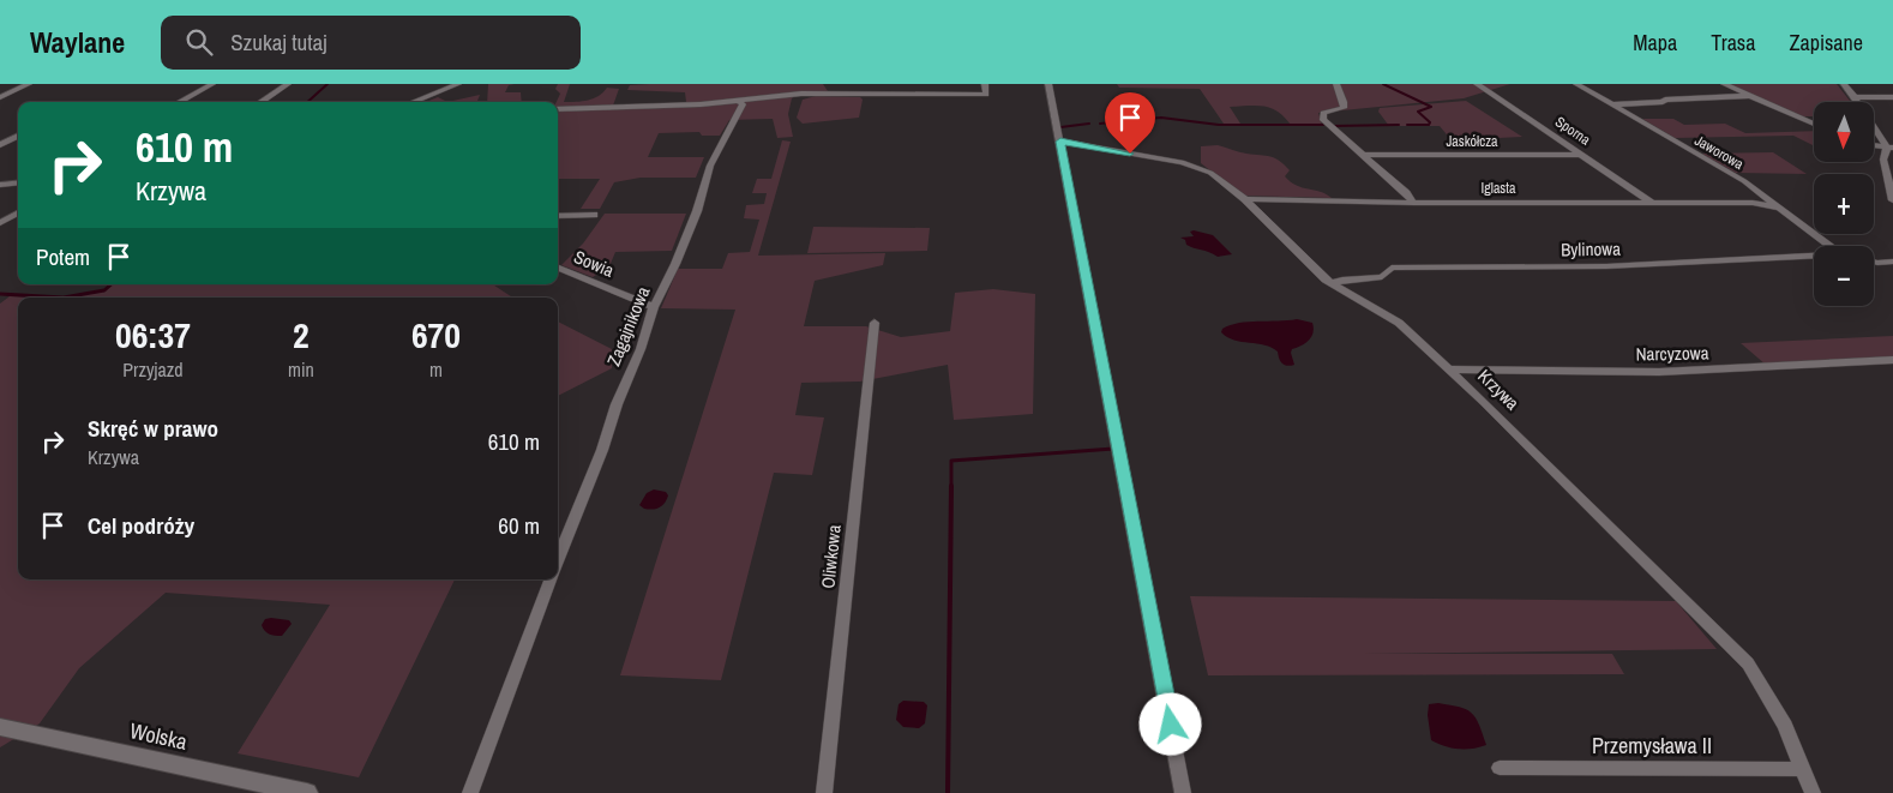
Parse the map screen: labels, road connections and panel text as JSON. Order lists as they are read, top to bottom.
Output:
{
  "streets": {
    "street": [
      "Sporna",
      "Jaskółcza",
      "Jaworowa",
      "Iglasta",
      "Bylinowa",
      "Sowia",
      "Zagajnikowa",
      "Narcyzowa",
      "Krzywa",
      "Oliwkowa",
      "Wolska",
      "Przemysława II"
    ]
  },
  "crossings": [
    ["Sporna", "Jaskółcza"],
    ["Sporna", "Iglasta"],
    ["Jaworowa", "Iglasta"],
    ["Iglasta", "Krzywa"],
    ["Bylinowa", "Krzywa"],
    ["Sowia", "Zagajnikowa"],
    ["Narcyzowa", "Krzywa"],
    ["Krzywa", "Przemysława II"]
  ],
  "north": "bottom",
  "page": {
    "header": "Waylane",
    "search": "Szukaj tutaj",
    "nav": ["Mapa", "Trasa", "Zapisane"],
    "map_buttons": ["+", "−"],
    "turn": ["610 m", "Krzywa"],
    "then": "Potem",
    "eta": [
      "06:37",
      "Przyjazd",
      "2",
      "min",
      "670",
      "m"
    ],
    "list": [
      {
        "name": "Skręć w prawo",
        "note": "Krzywa",
        "value": "610 m"
      },
      {
        "name": "Cel podróży",
        "value": "60 m"
      }
    ]
  }
}
